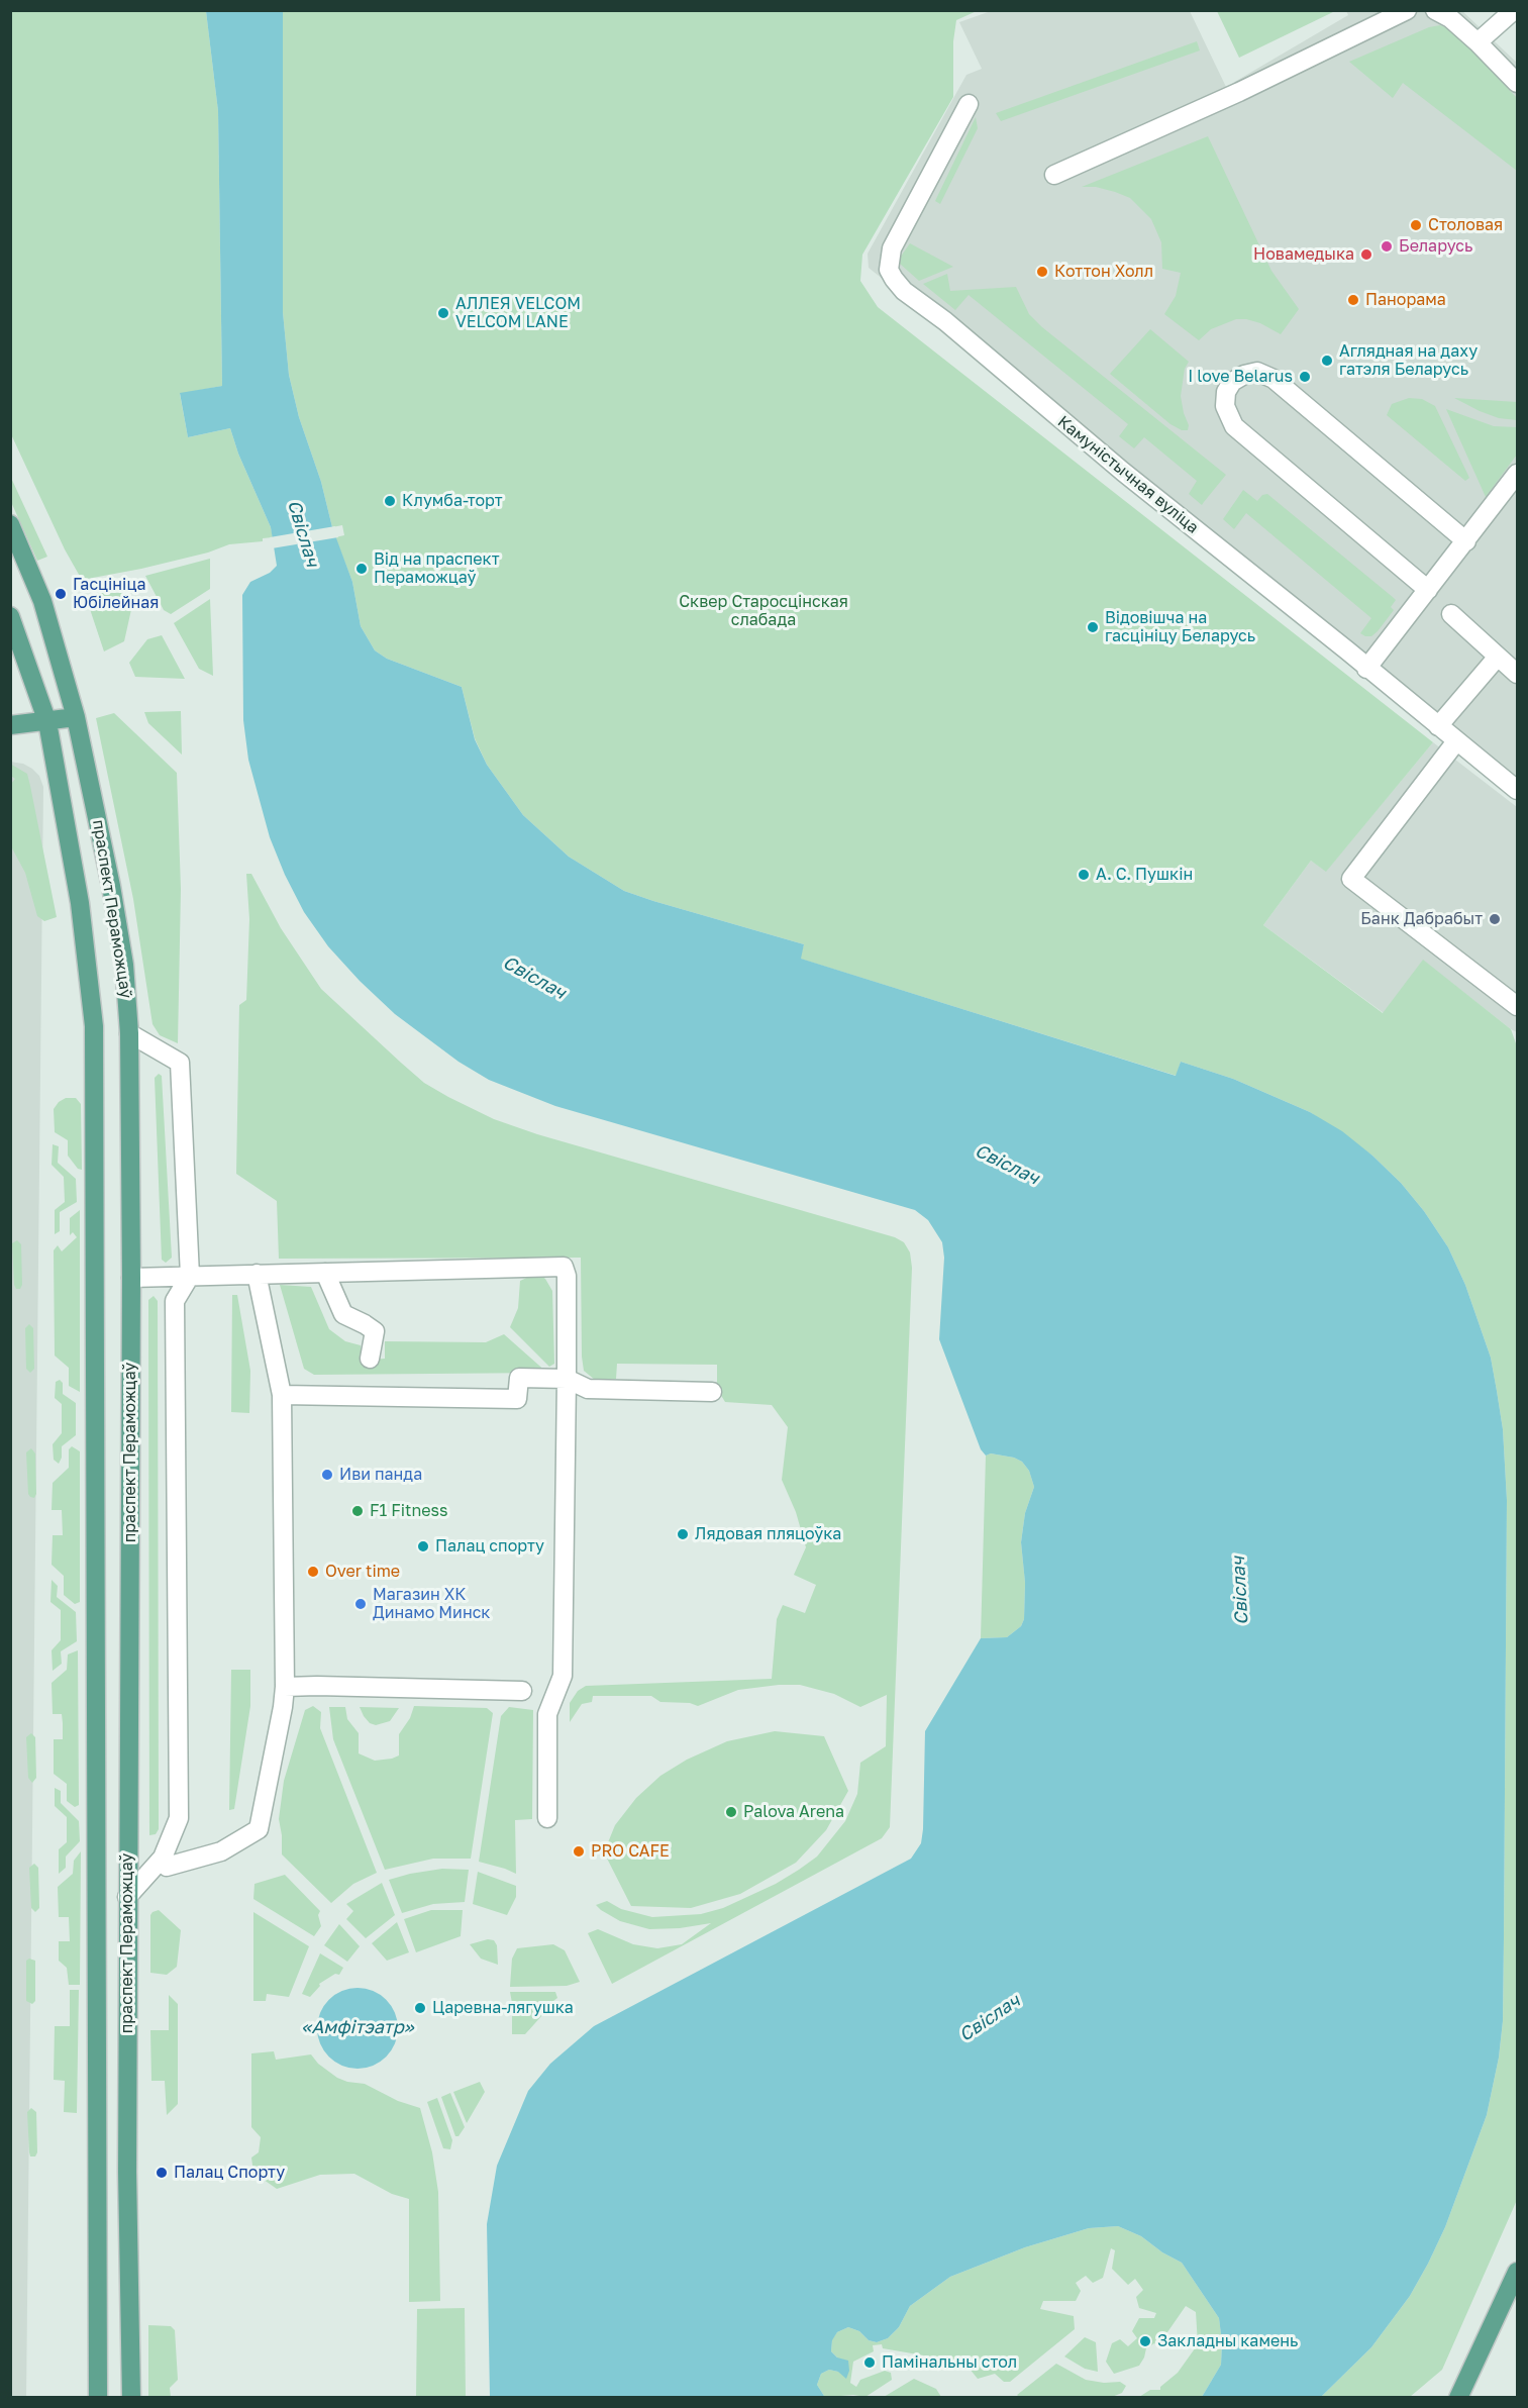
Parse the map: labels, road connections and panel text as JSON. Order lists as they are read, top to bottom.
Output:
{
  "streets": {
    "main road": ["праспект Пераможцаў"],
    "street": ["Камуністычная вуліца"]
  },
  "water": ["Свіслач", "«Амфітэатр»"],
  "parks": ["Сквер Старосцінская слабада"],
  "places": [
    "Столовая",
    "Беларусь",
    "Новамедыка",
    "Коттон Холл",
    "Панорама",
    "АЛЛЕЯ VELCOM VELCOM LANE",
    "Аглядная на даху гатэля Беларусь",
    "I love Belarus",
    "Клумба-торт",
    "Від на праспект Пераможцаў",
    "Гасцініца Юбілейная",
    "Відовішча на гасцініцу Беларусь",
    "А. С. Пушкін",
    "Банк Дабрабыт",
    "Иви панда",
    "F1 Fitness",
    "Лядовая пляцоўка",
    "Палац спорту",
    "Over time",
    "Магазин ХК Динамо Минск",
    "Palova Arena",
    "PRO CAFE",
    "Царевна-лягушка",
    "Палац Спорту",
    "Закладны камень",
    "Памінальны стол"
  ]
}
